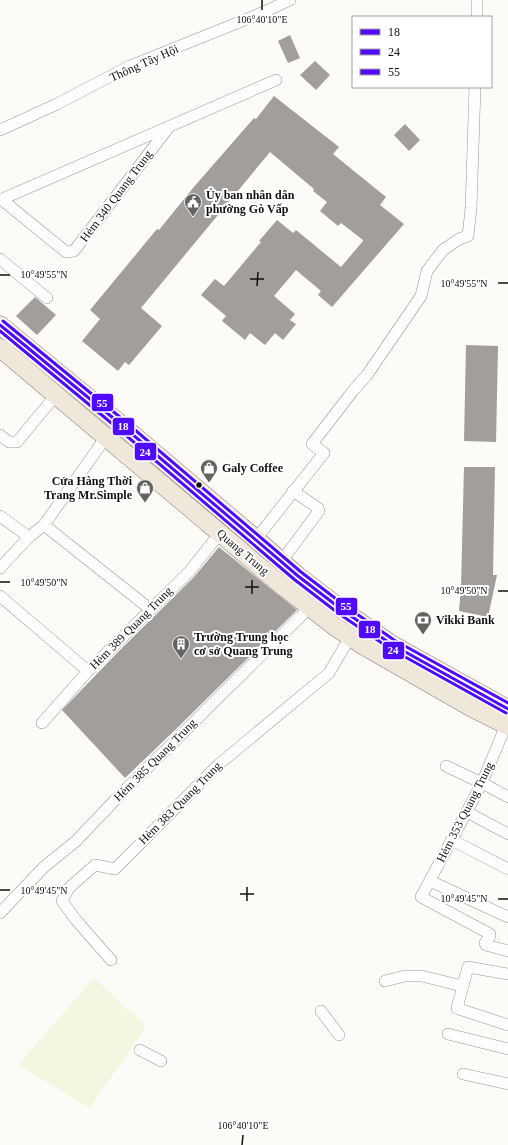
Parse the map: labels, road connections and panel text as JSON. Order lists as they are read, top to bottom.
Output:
{
  "streets": {
    "main road": ["Quang Trung"],
    "street": [
      "Thông Tây Hội",
      "Hẻm 340 Quang Trung",
      "Hẻm 389 Quang Trung",
      "Hẻm 385 Quang Trung",
      "Hẻm 383 Quang Trung",
      "Hẻm 353 Quang Trung"
    ]
  },
  "crossings": [
    ["Quang Trung", "Hẻm 389 Quang Trung"],
    ["Quang Trung", "Hẻm 385 Quang Trung"],
    ["Quang Trung", "Hẻm 383 Quang Trung"],
    ["Quang Trung", "Hẻm 353 Quang Trung"]
  ],
  "places": {
    "public building": ["Ủy ban nhân dân phường Gò Vấp"],
    "shop": ["Galy Coffee", "Cửa Hàng Thời Trang Mr.Simple"],
    "bank": ["Vikki Bank"],
    "building": ["Trường Trung học cơ sở Quang Trung"]
  },
  "lines": ["transit line 55", "transit line 18", "transit line 24"],
  "legend": ["18", "24", "55"],
  "coordinates": [
    "106°40'10\"E",
    "10°49'55\"N",
    "10°49'50\"N",
    "10°49'45\"N"
  ]
}
